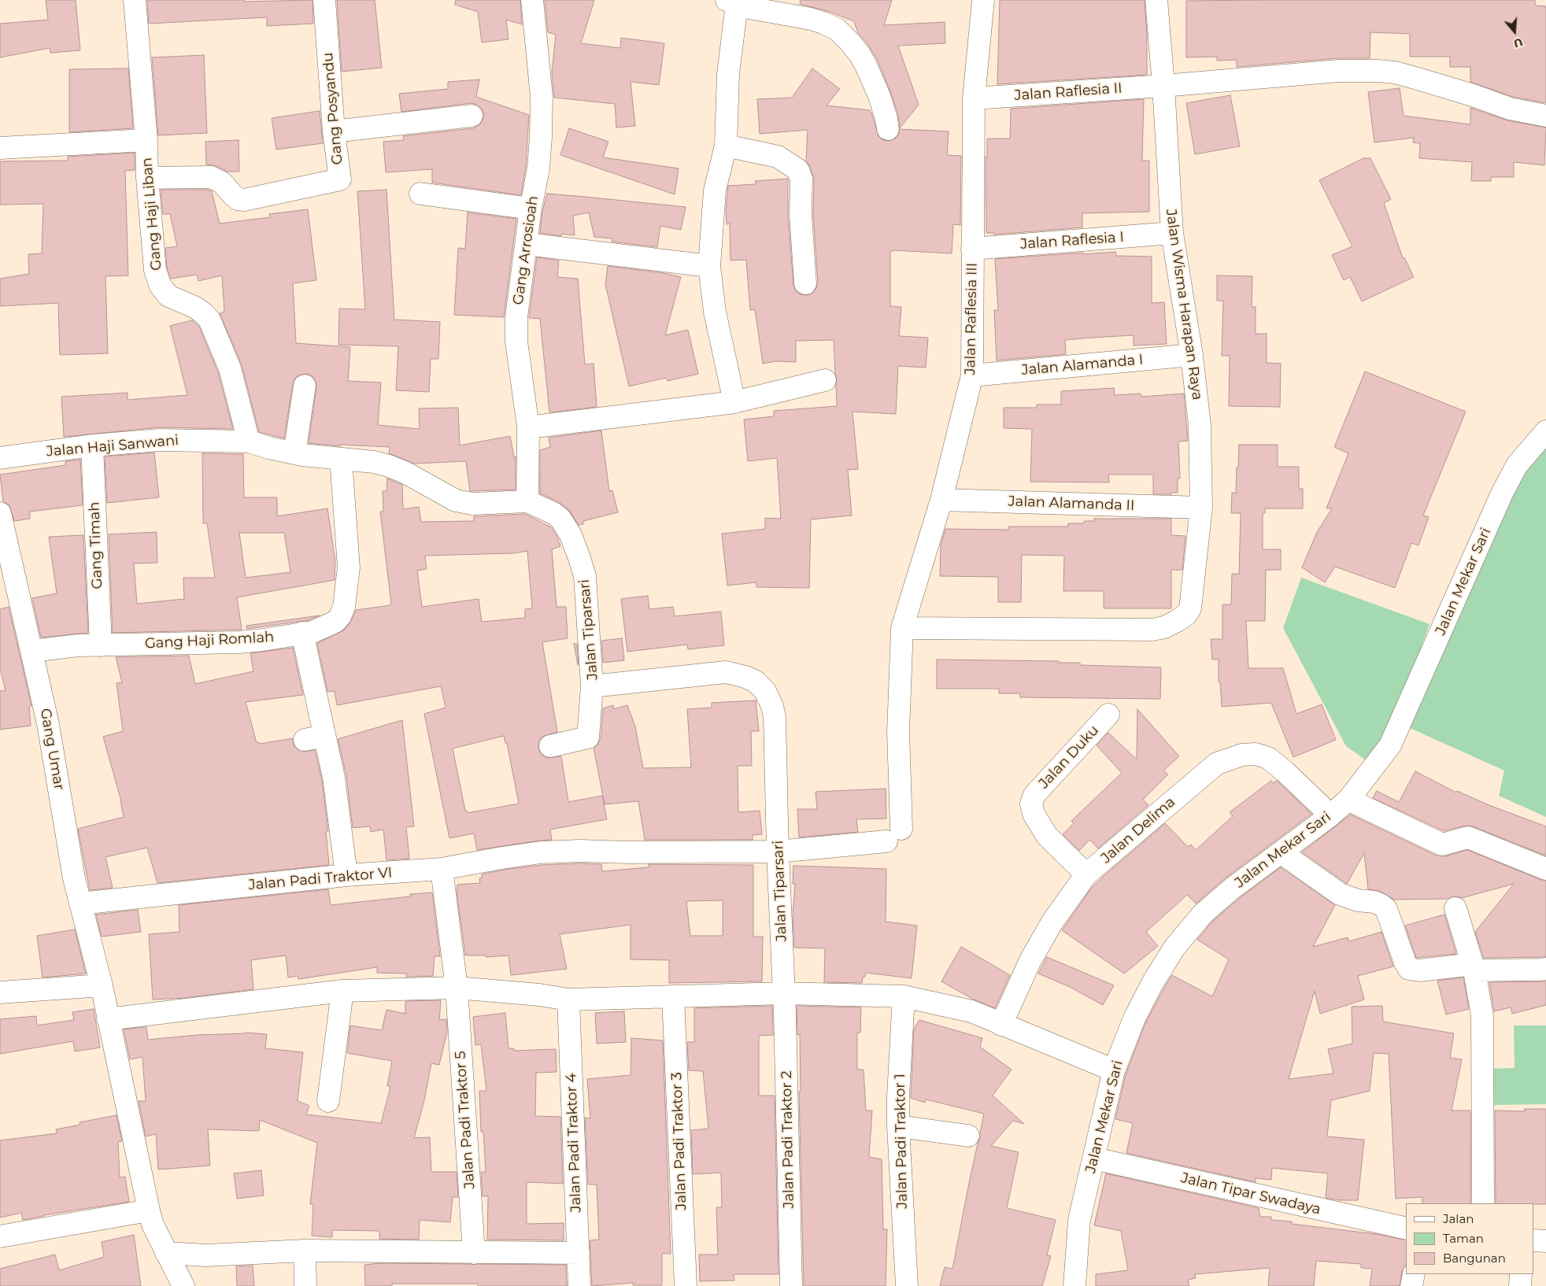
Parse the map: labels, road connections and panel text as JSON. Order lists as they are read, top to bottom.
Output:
{
  "streets": {
    "street": [
      "Jalan Raflesia II",
      "Gang Posyandu",
      "Gang Haji Liban",
      "Jalan Raflesia I",
      "Gang Arrosioah",
      "Jalan Wisma Harapan Raya",
      "Jalan Raflesia III",
      "Jalan Alamanda I",
      "Jalan Haji Sanwani",
      "Jalan Alamanda II",
      "Gang Timah",
      "Jalan Mekar Sari",
      "Jalan Tiparsari",
      "Gang Haji Romlah",
      "Gang Umar",
      "Jalan Duku",
      "Jalan Delima",
      "Jalan Padi Traktor VI",
      "Jalan Padi Traktor 5",
      "Jalan Padi Traktor 2",
      "Jalan Padi Traktor 3",
      "Jalan Padi Traktor 1",
      "Jalan Padi Traktor 4",
      "Jalan Tipar Swadaya"
    ]
  },
  "crossings": [
    ["Jalan Raflesia II", "Jalan Wisma Harapan Raya"],
    ["Jalan Raflesia II", "Jalan Raflesia III"],
    ["Gang Posyandu", "Gang Haji Liban"],
    ["Gang Haji Liban", "Jalan Haji Sanwani"],
    ["Gang Haji Liban", "Jalan Tiparsari"],
    ["Jalan Raflesia I", "Jalan Wisma Harapan Raya"],
    ["Jalan Raflesia I", "Jalan Raflesia III"],
    ["Gang Arrosioah", "Jalan Tiparsari"],
    ["Jalan Wisma Harapan Raya", "Jalan Raflesia III"],
    ["Jalan Wisma Harapan Raya", "Jalan Alamanda I"],
    ["Jalan Wisma Harapan Raya", "Jalan Alamanda II"],
    ["Jalan Raflesia III", "Jalan Alamanda I"],
    ["Jalan Raflesia III", "Jalan Alamanda II"],
    ["Jalan Raflesia III", "Jalan Padi Traktor VI"],
    ["Jalan Haji Sanwani", "Gang Timah"],
    ["Jalan Haji Sanwani", "Jalan Tiparsari"],
    ["Gang Timah", "Gang Haji Romlah"],
    ["Jalan Mekar Sari", "Jalan Delima"],
    ["Jalan Mekar Sari", "Jalan Tipar Swadaya"],
    ["Jalan Tiparsari", "Gang Haji Romlah"],
    ["Jalan Tiparsari", "Jalan Padi Traktor VI"],
    ["Jalan Tiparsari", "Jalan Padi Traktor 2"],
    ["Gang Haji Romlah", "Gang Umar"],
    ["Gang Umar", "Jalan Padi Traktor VI"],
    ["Jalan Duku", "Jalan Delima"]
  ],
  "legend": ["Jalan", "Taman", "Bangunan"],
  "north": "bottom"
}
